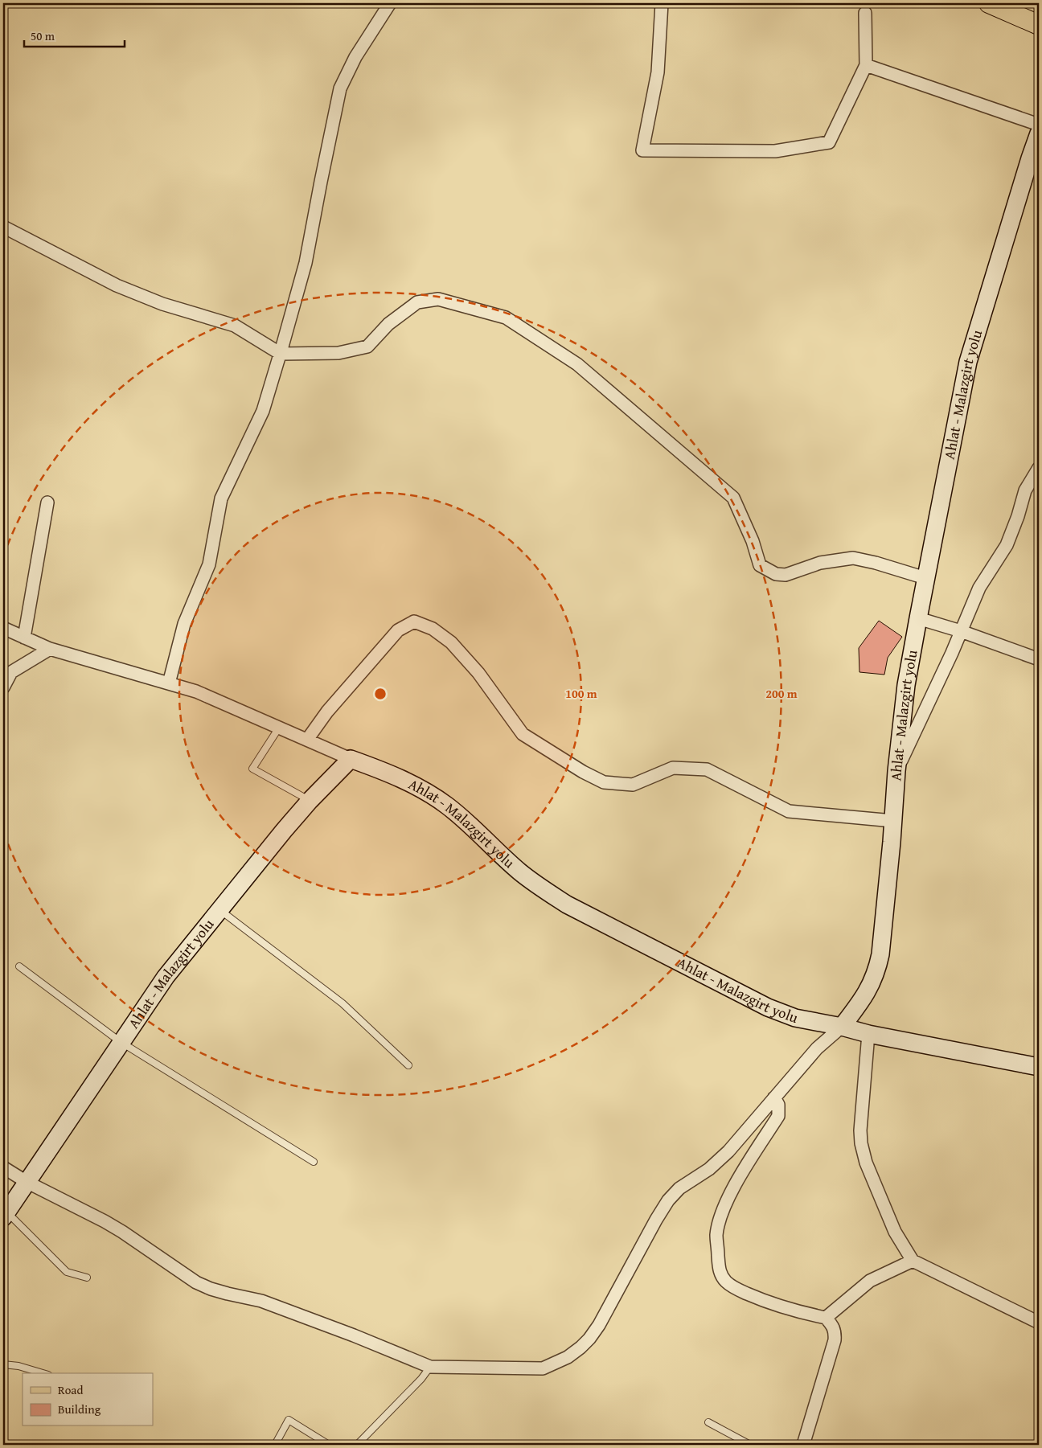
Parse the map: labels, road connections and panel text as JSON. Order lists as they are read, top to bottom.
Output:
{
  "streets": {
    "main road": ["Ahlat - Malazgirt yolu"]
  },
  "legend": ["Road", "Building"],
  "scale_bar": "50 m",
  "rings": ["100 m", "200 m"]
}
